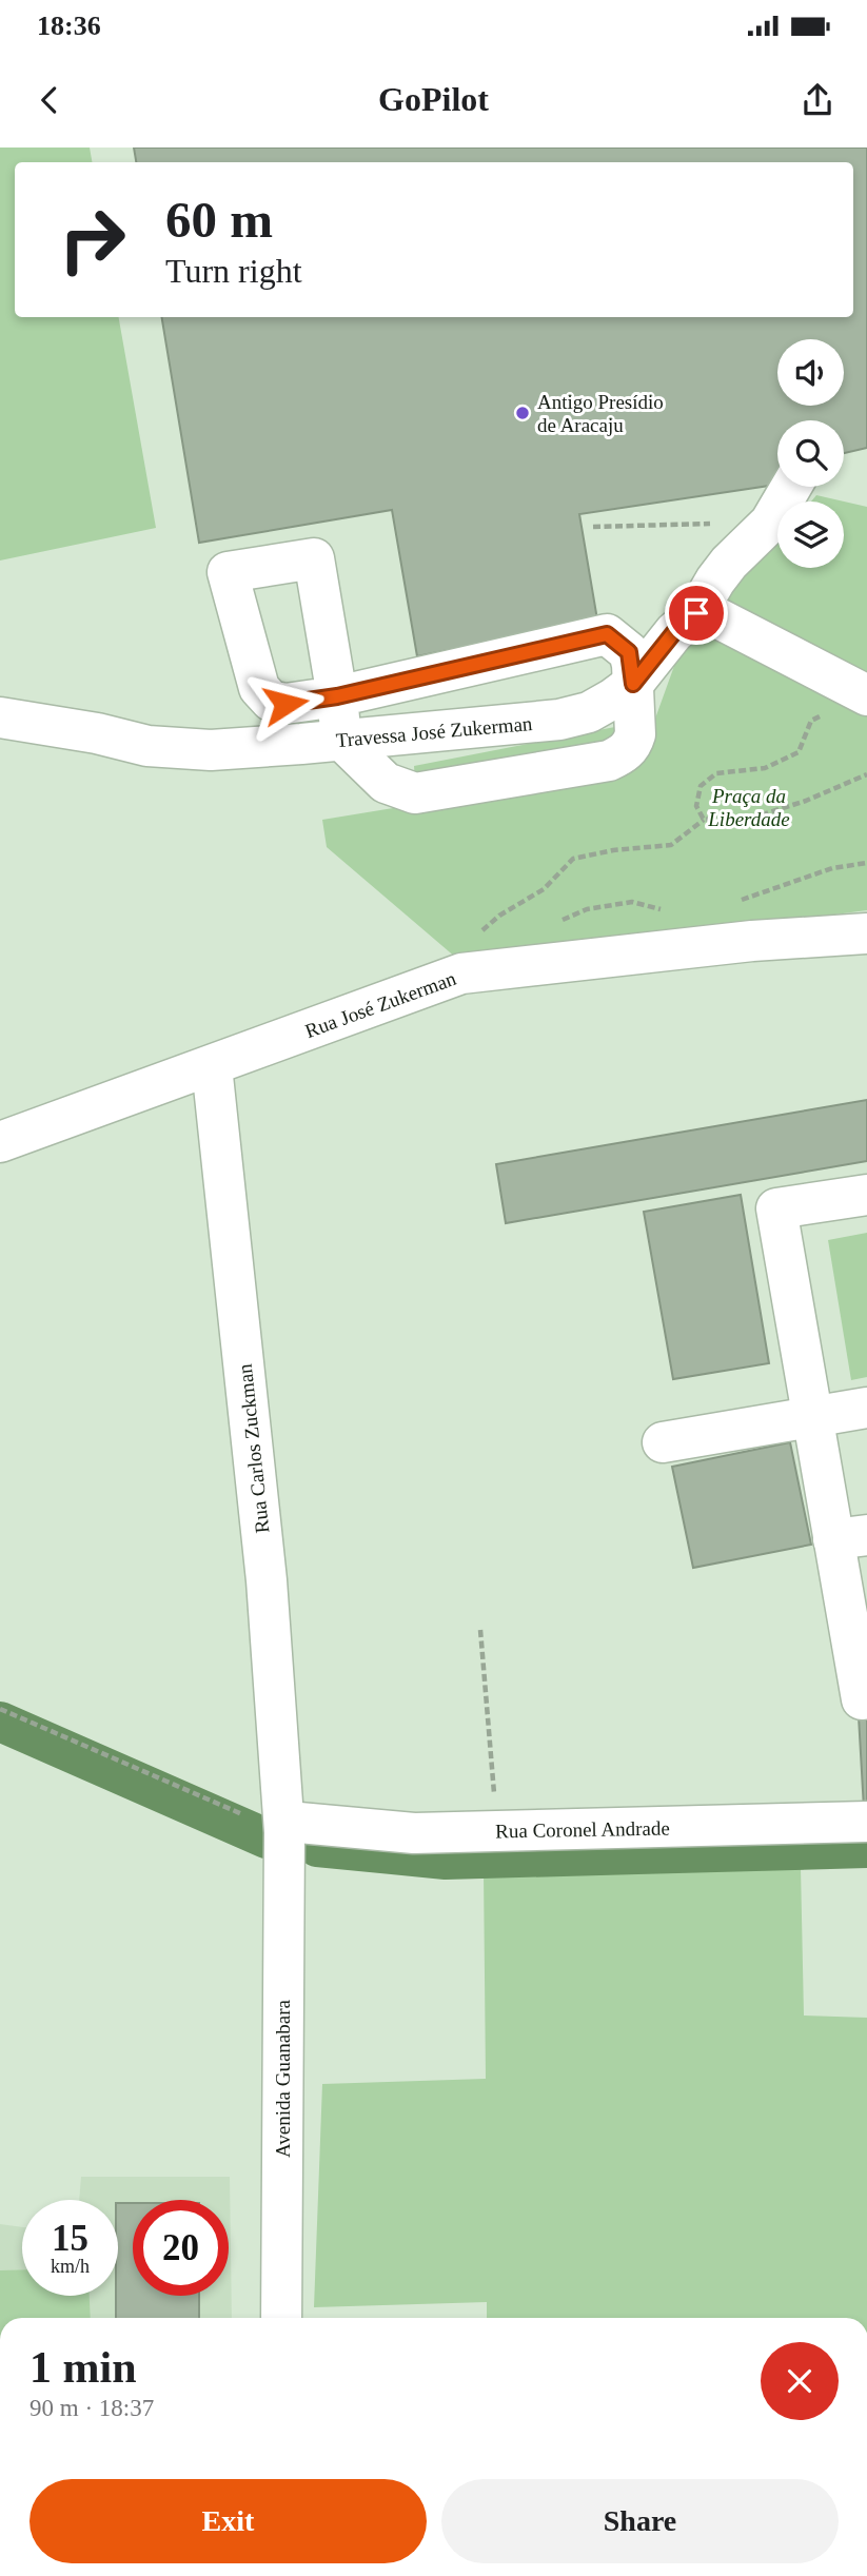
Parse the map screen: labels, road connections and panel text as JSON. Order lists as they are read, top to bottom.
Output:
{
  "streets": {
    "street": [
      "Travessa José Zukerman",
      "Rua José Zukerman",
      "Rua Carlos Zuckman",
      "Rua Coronel Andrade",
      "Avenida Guanabara"
    ]
  },
  "crossings": [
    ["Rua José Zukerman", "Rua Carlos Zuckman"],
    ["Rua Carlos Zuckman", "Rua Coronel Andrade"],
    ["Rua Carlos Zuckman", "Avenida Guanabara"],
    ["Rua Coronel Andrade", "Avenida Guanabara"]
  ],
  "parks": ["Praça da Liberdade"],
  "places": ["Antigo Presídio de Aracaju"],
  "page": {
    "status": "18:36",
    "header": "GoPilot",
    "turn": ["60 m", "Turn right"],
    "speed": "15 km/h",
    "limit": "20",
    "heading": ["1 min", "90 m · 18:37"],
    "buttons": ["Exit", "Share"]
  }
}
